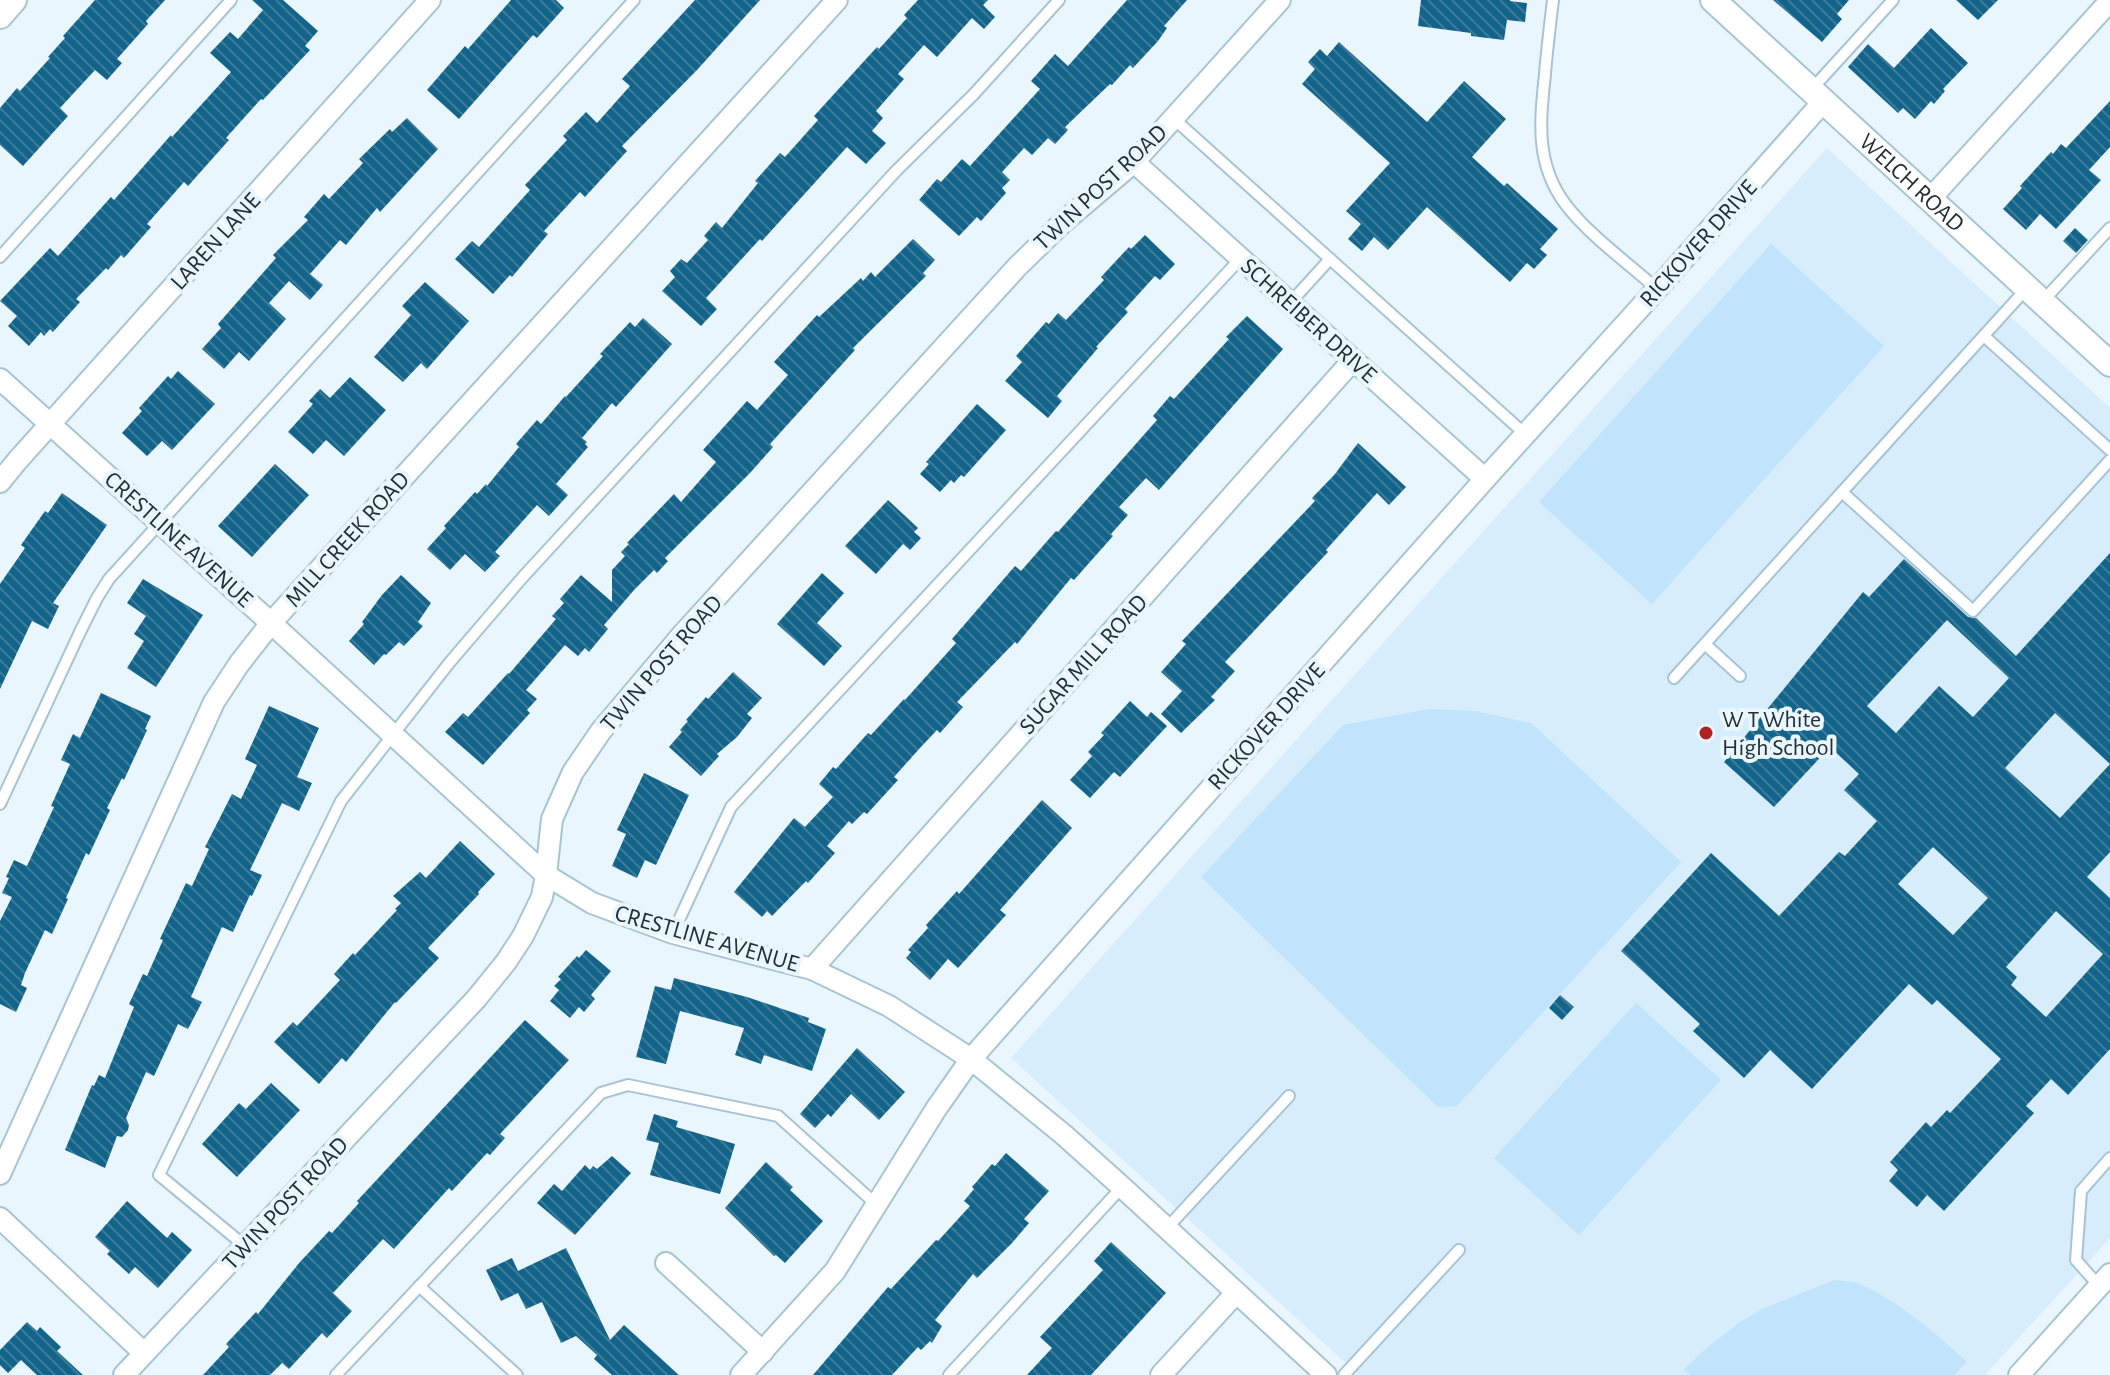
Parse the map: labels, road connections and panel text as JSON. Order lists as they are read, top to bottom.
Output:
{
  "streets": {
    "street": [
      "WELCH ROAD",
      "TWIN POST ROAD",
      "LAREN LANE",
      "RICKOVER DRIVE",
      "SCHREIBER DRIVE",
      "CRESTLINE AVENUE",
      "MILL CREEK ROAD",
      "SUGAR MILL ROAD"
    ]
  },
  "crossings": [
    ["WELCH ROAD", "RICKOVER DRIVE"],
    ["TWIN POST ROAD", "SCHREIBER DRIVE"],
    ["TWIN POST ROAD", "CRESTLINE AVENUE"],
    ["LAREN LANE", "CRESTLINE AVENUE"],
    ["RICKOVER DRIVE", "SCHREIBER DRIVE"],
    ["RICKOVER DRIVE", "CRESTLINE AVENUE"],
    ["SCHREIBER DRIVE", "SUGAR MILL ROAD"],
    ["CRESTLINE AVENUE", "MILL CREEK ROAD"],
    ["CRESTLINE AVENUE", "SUGAR MILL ROAD"]
  ],
  "places": ["W T White High School"]
}
